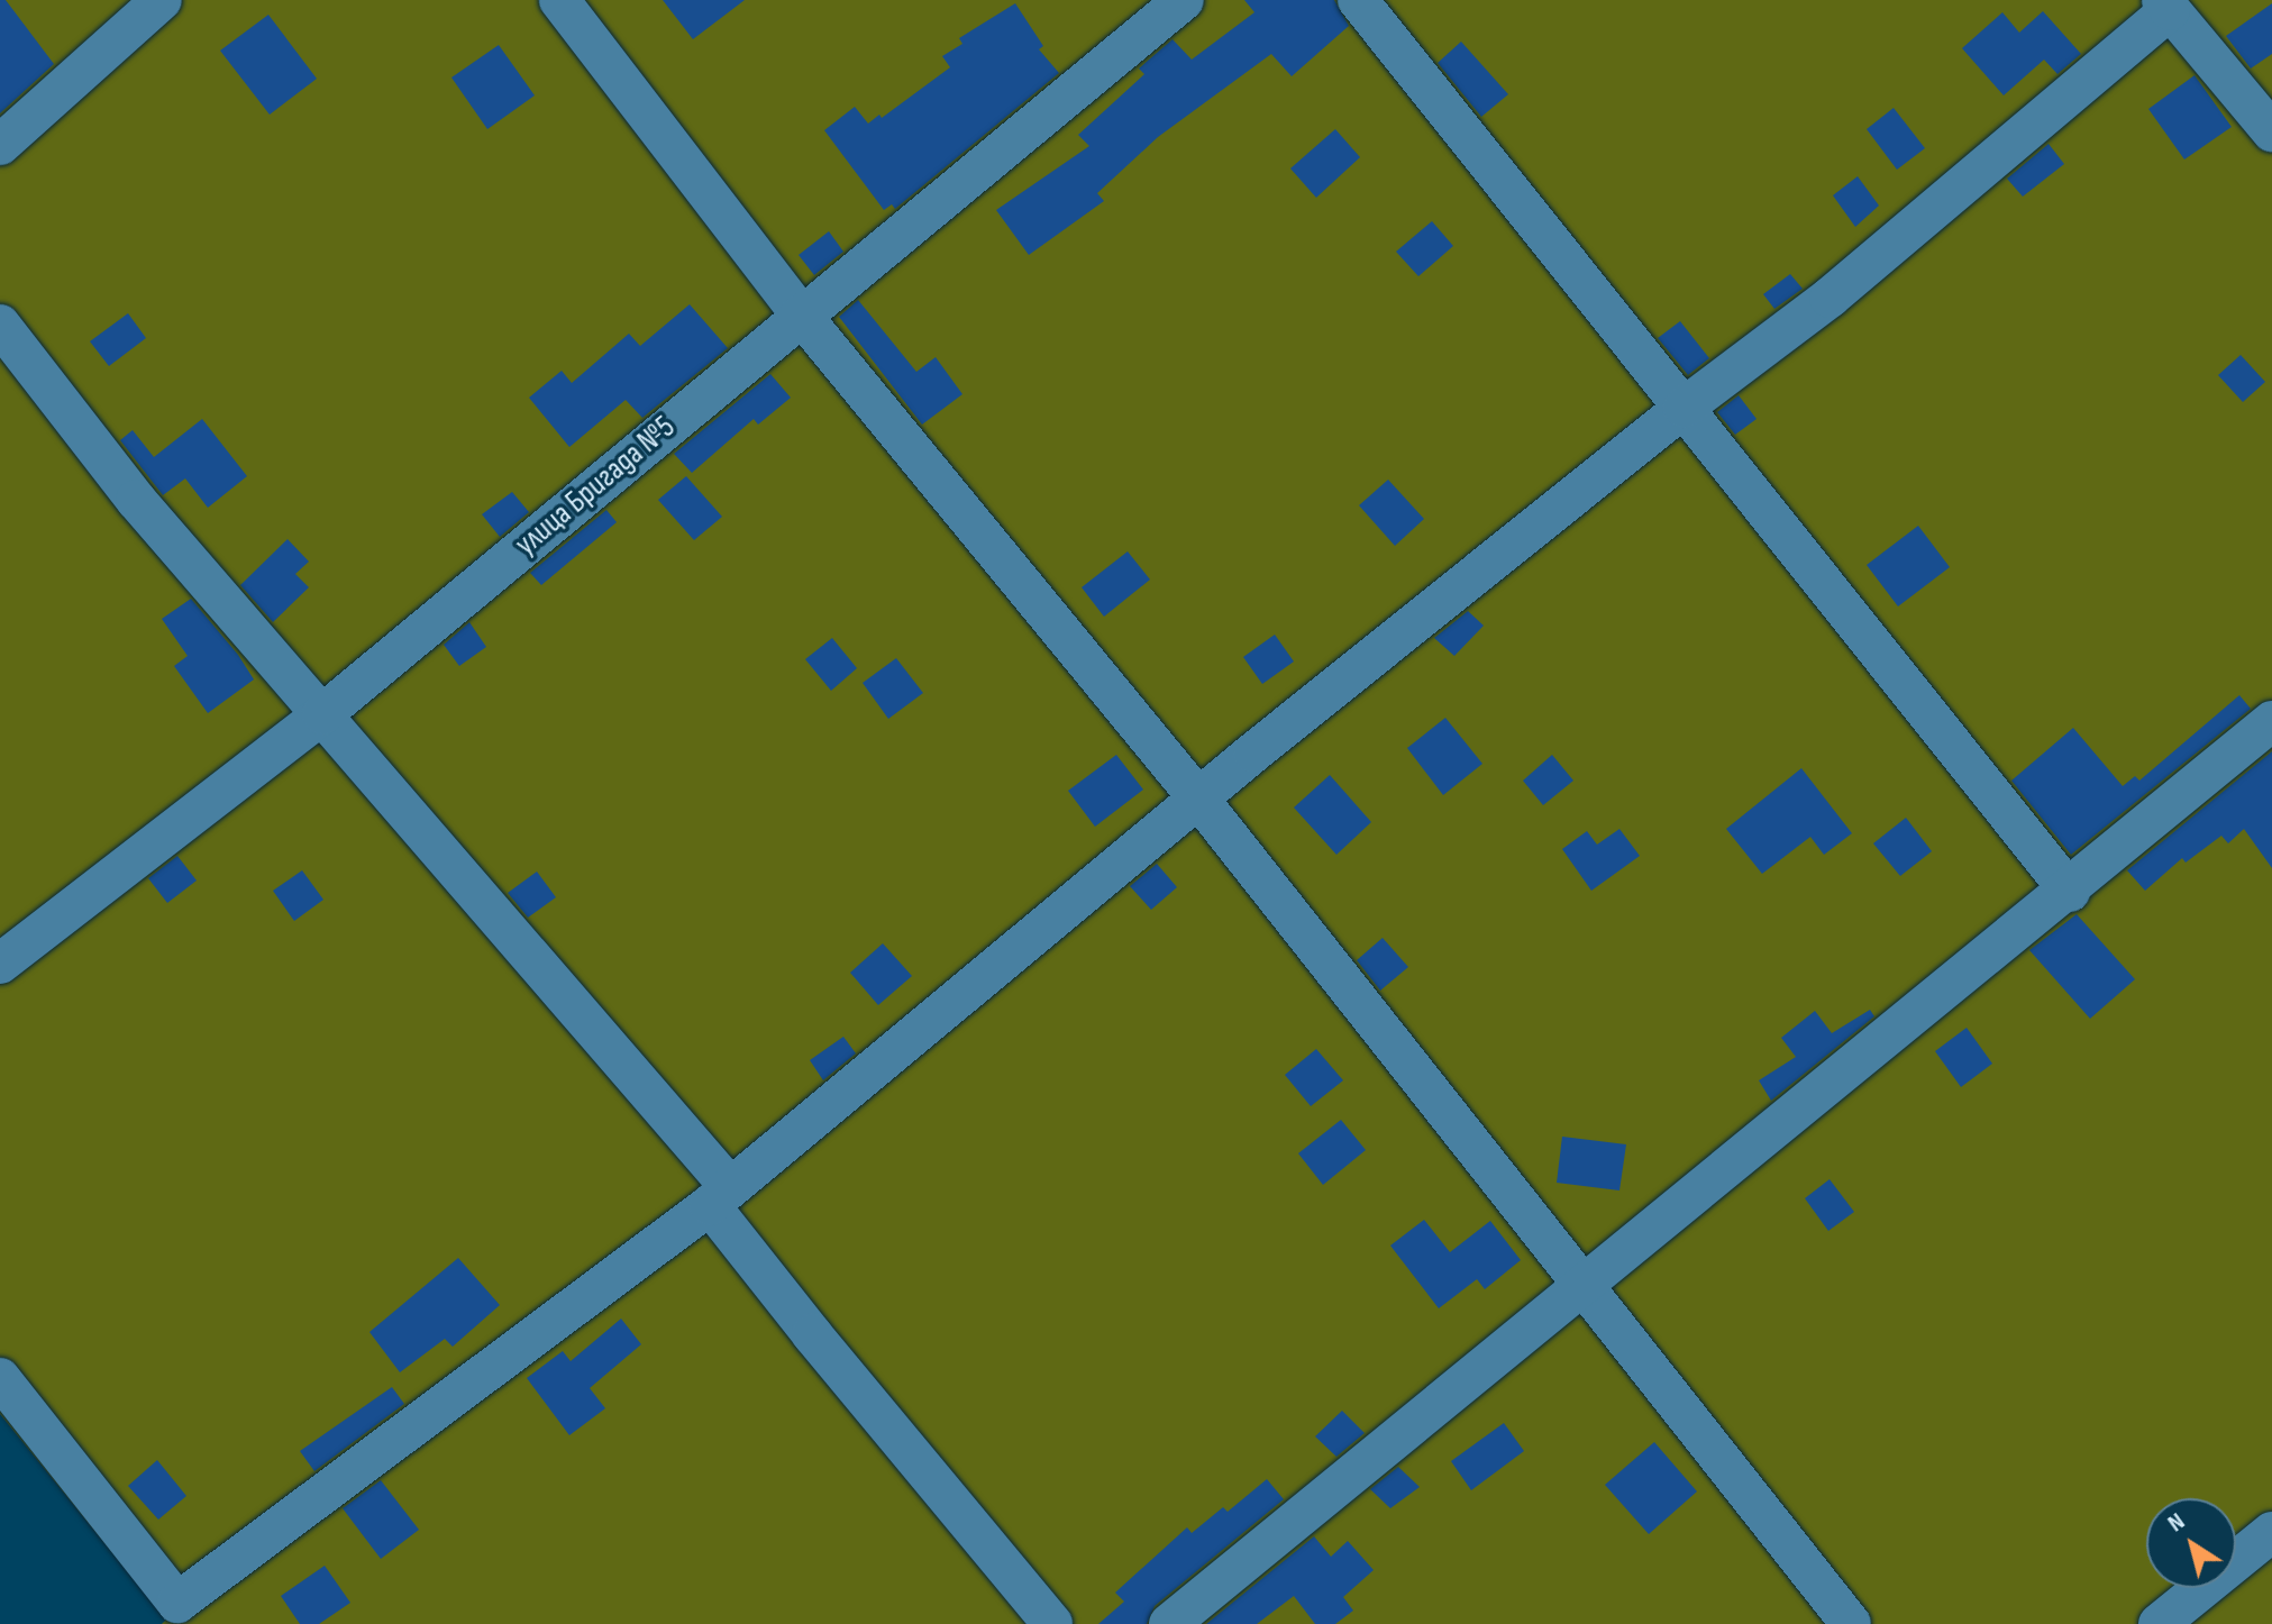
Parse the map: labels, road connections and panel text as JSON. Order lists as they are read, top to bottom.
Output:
{
  "streets": {
    "lane": ["улица Бригада №5"]
  },
  "north": "top left"
}
